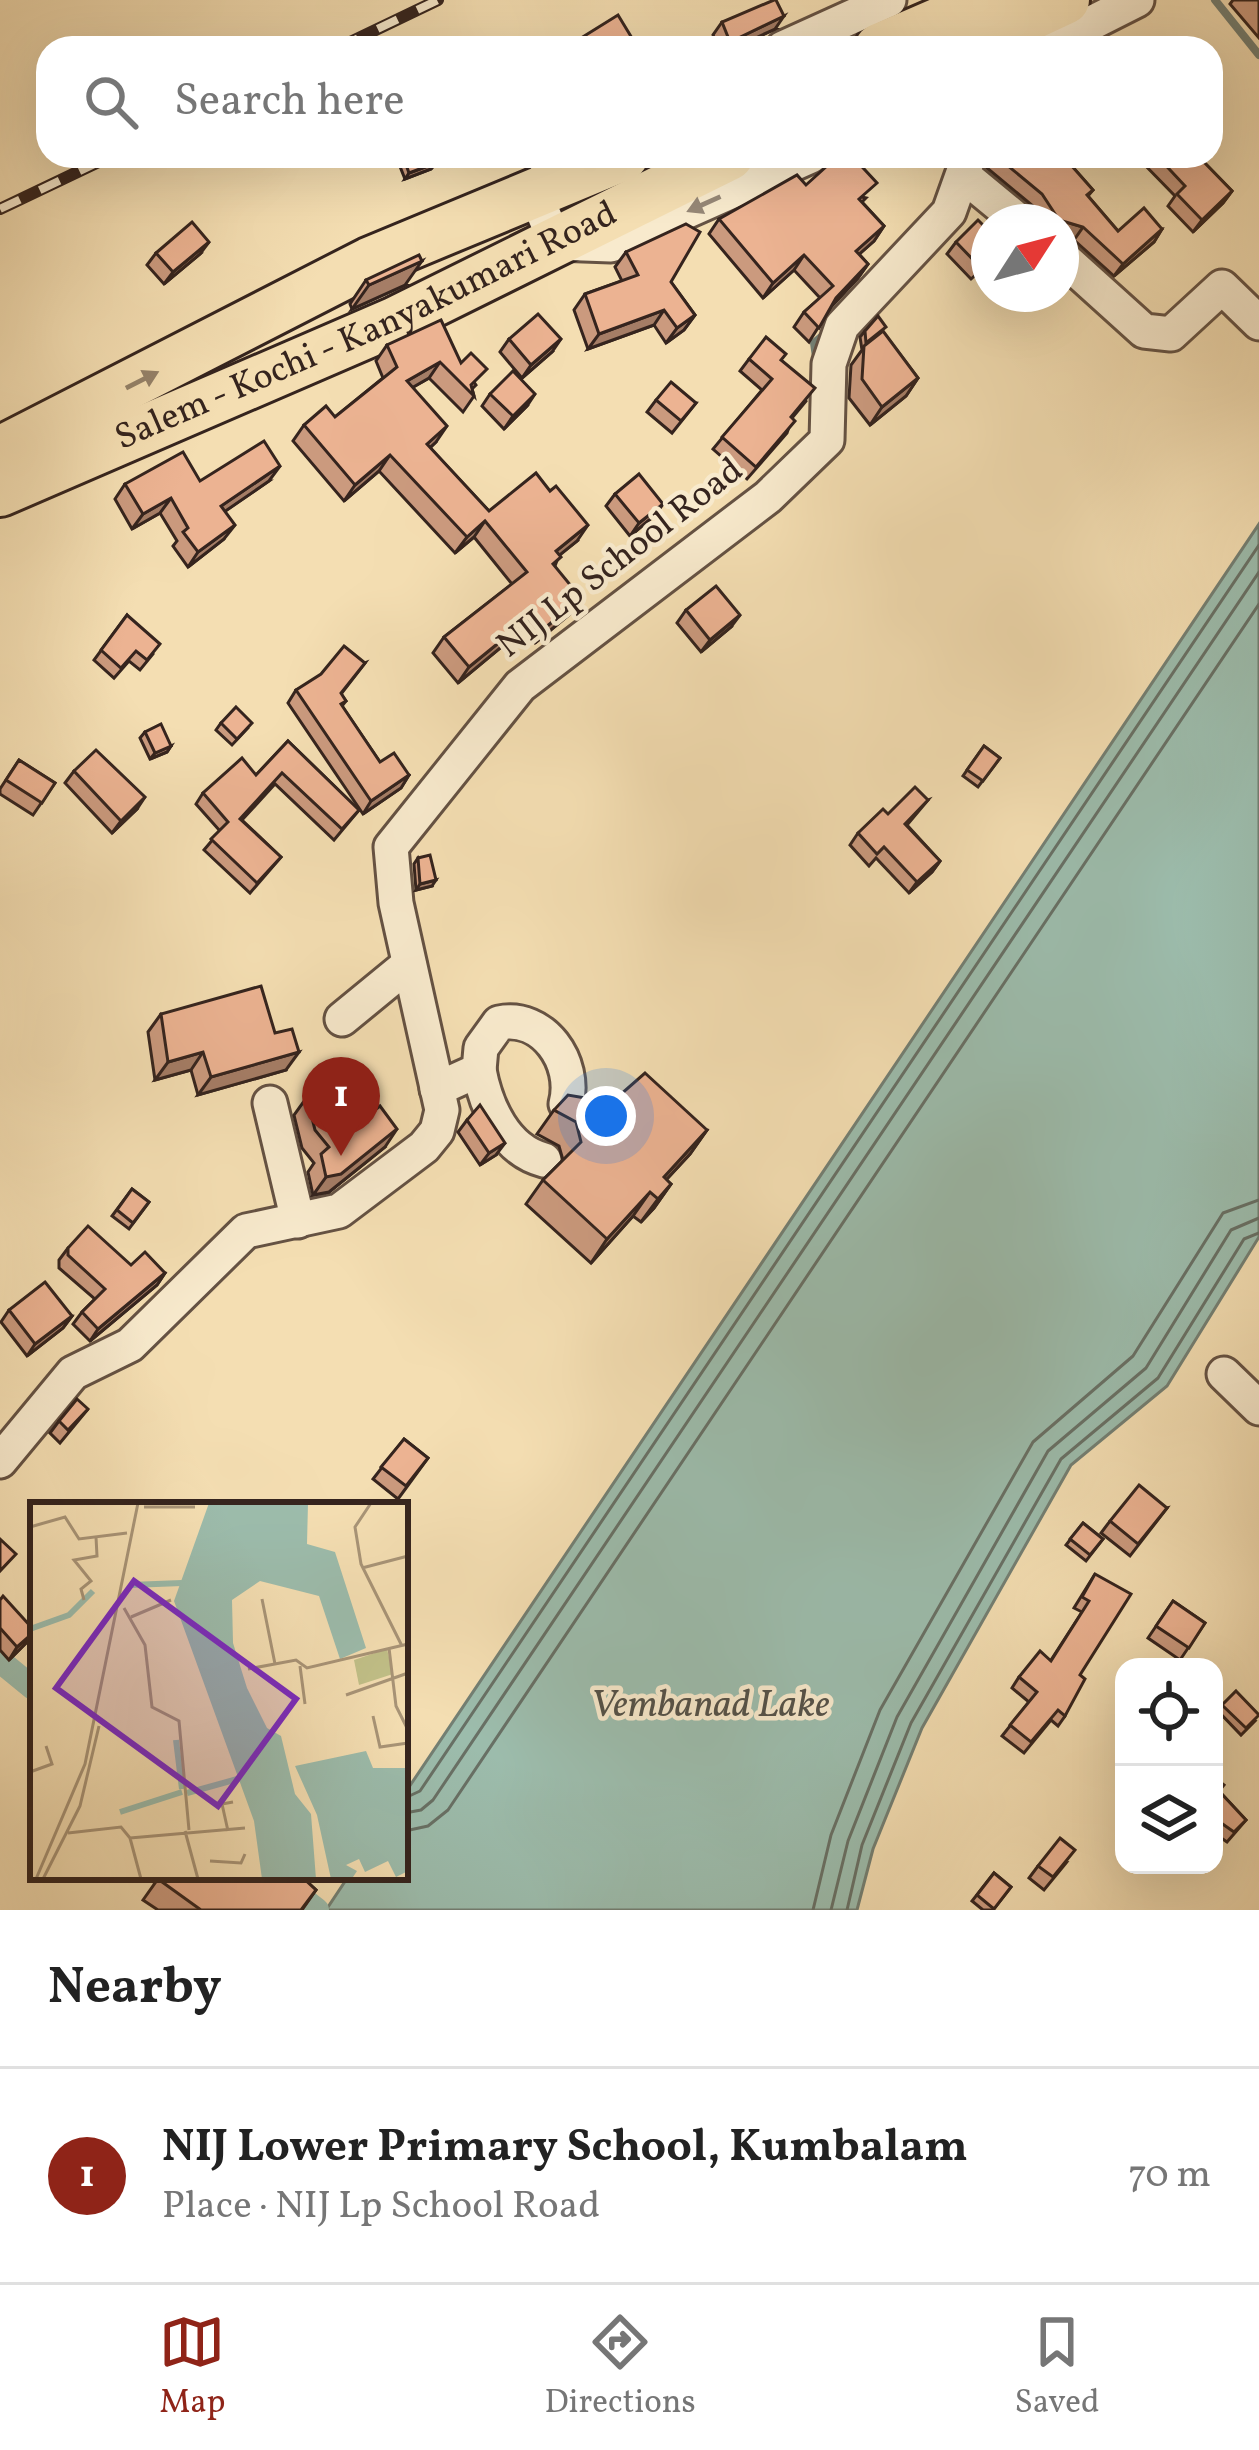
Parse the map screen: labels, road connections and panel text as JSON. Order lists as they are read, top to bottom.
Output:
{
  "streets": {
    "highway": ["Salem - Kochi - Kanyakumari Road"],
    "street": ["NIJ Lp School Road"]
  },
  "water": ["Vembanad Lake"],
  "north": "top right",
  "page": {
    "search": "Search here",
    "pins": "1",
    "heading": "Nearby",
    "list": [
      {
        "mark": "1",
        "name": "NIJ Lower Primary School, Kumbalam",
        "note": "Place · NIJ Lp School Road",
        "value": "70 m"
      }
    ],
    "nav": ["Map", "Directions", "Saved"]
  }
}
